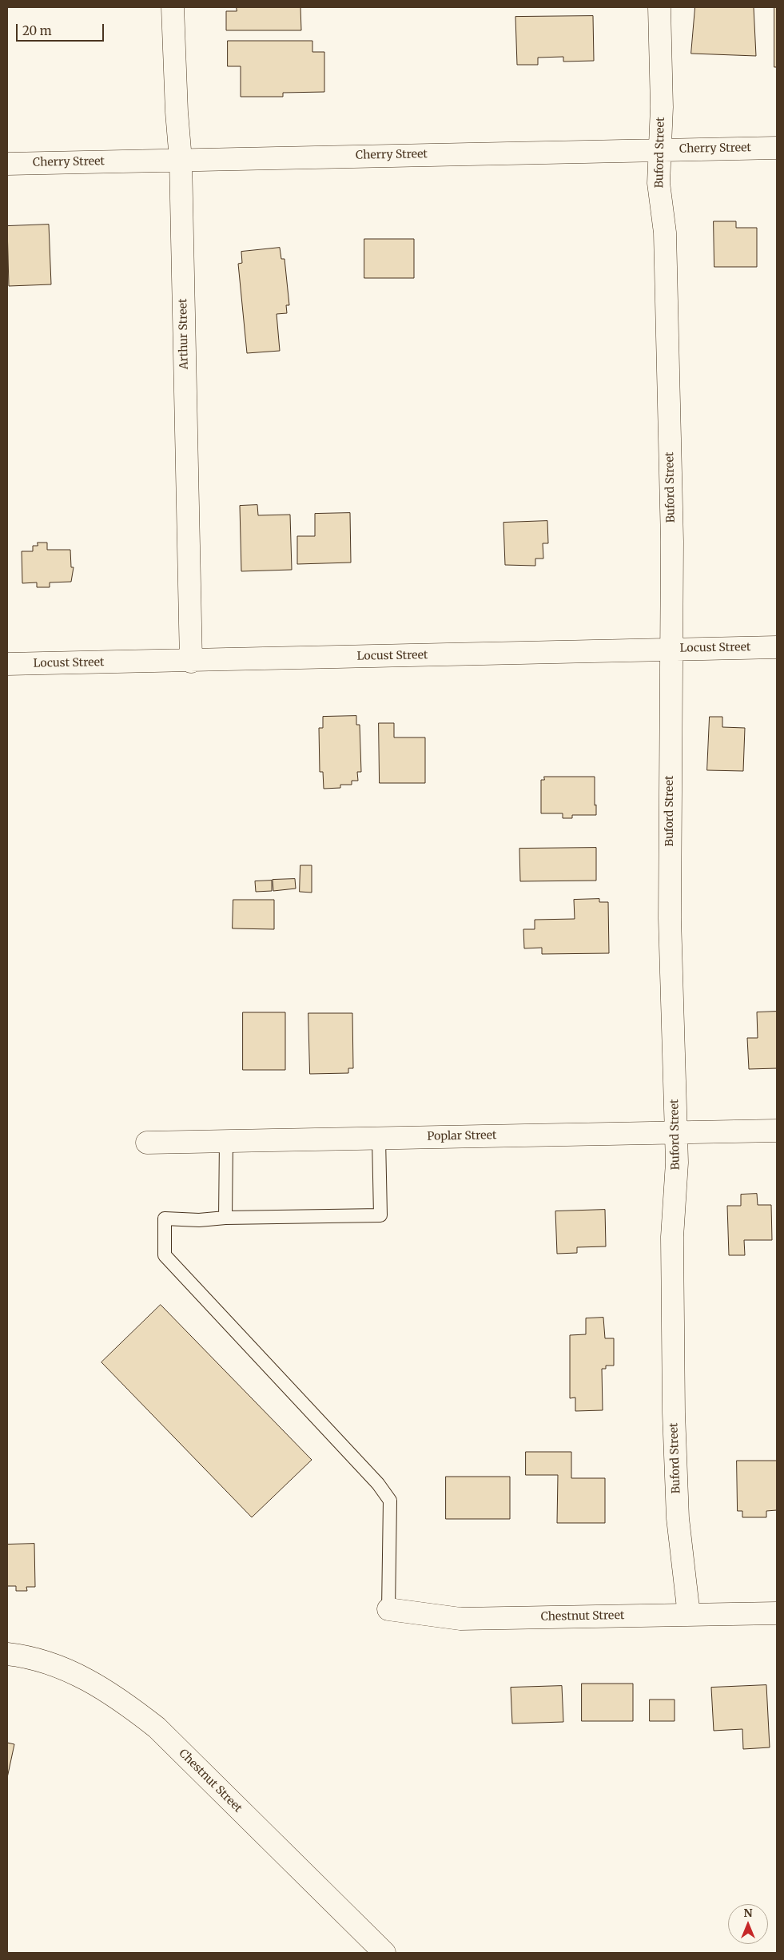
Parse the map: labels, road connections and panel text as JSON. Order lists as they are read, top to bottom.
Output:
{
  "streets": {
    "street": [
      "Cherry Street",
      "Buford Street",
      "Arthur Street",
      "Locust Street",
      "Poplar Street",
      "Chestnut Street"
    ]
  },
  "crossings": [
    ["Cherry Street", "Buford Street"],
    ["Cherry Street", "Arthur Street"],
    ["Buford Street", "Locust Street"],
    ["Buford Street", "Poplar Street"],
    ["Buford Street", "Chestnut Street"],
    ["Arthur Street", "Locust Street"]
  ],
  "scale_bar": "20 m",
  "north": "top"
}
